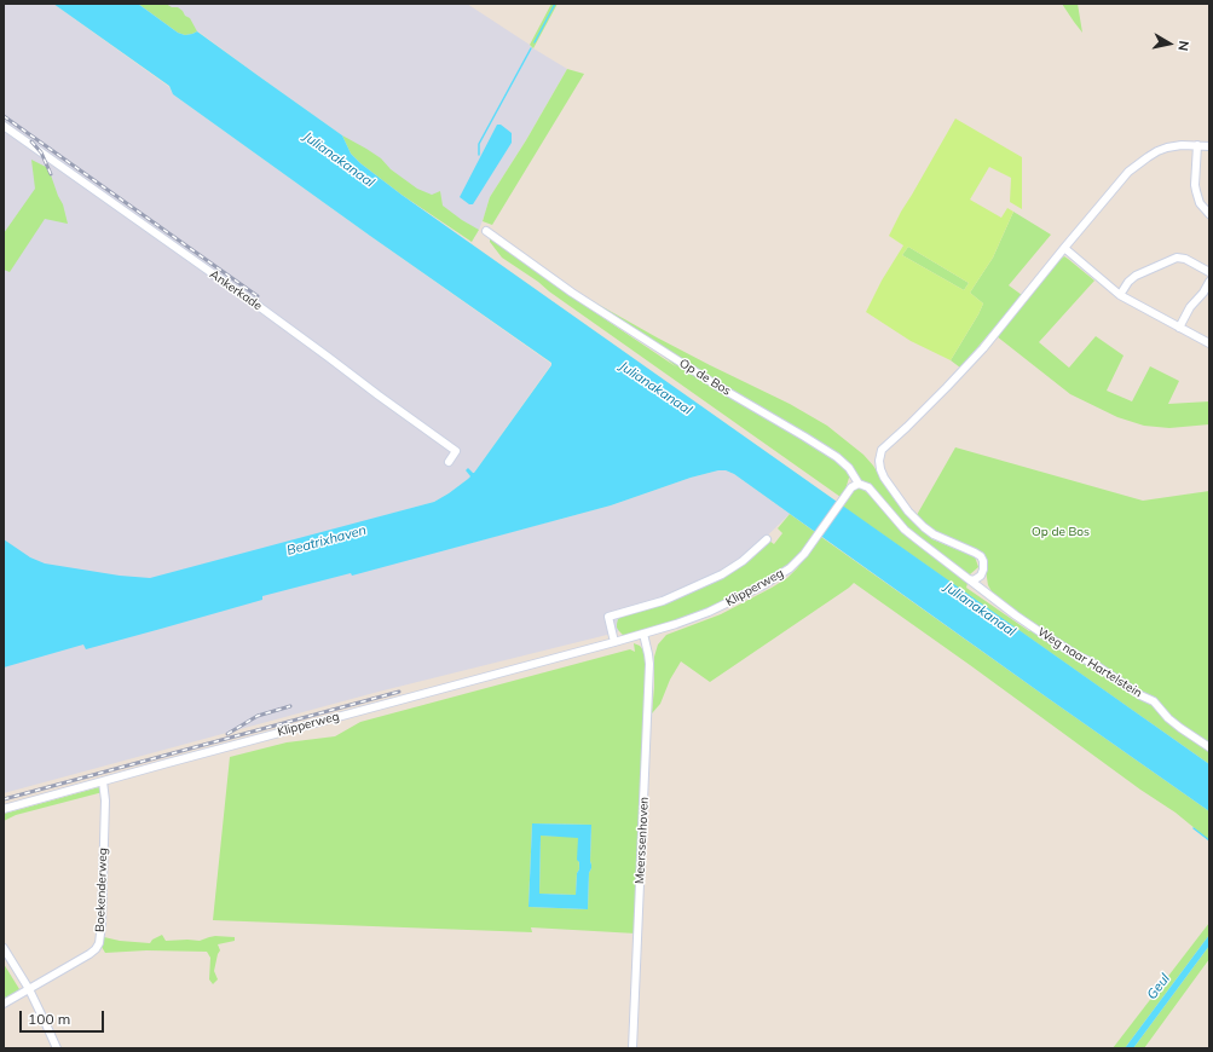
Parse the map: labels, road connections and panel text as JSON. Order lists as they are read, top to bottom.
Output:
{
  "streets": {
    "street": [
      "Ankerkade",
      "Op de Bos",
      "Klipperweg",
      "Weg naar Hartelstein",
      "Meerssenhoven",
      "Boekenderweg"
    ]
  },
  "crossings": [
    ["Op de Bos", "Klipperweg"],
    ["Op de Bos", "Weg naar Hartelstein"],
    ["Klipperweg", "Meerssenhoven"],
    ["Klipperweg", "Boekenderweg"]
  ],
  "water": ["Julianakanaal", "Beatrixhaven", "Geul"],
  "parks": ["Op de Bos"],
  "scale_bar": "100 m",
  "north": "right"
}
